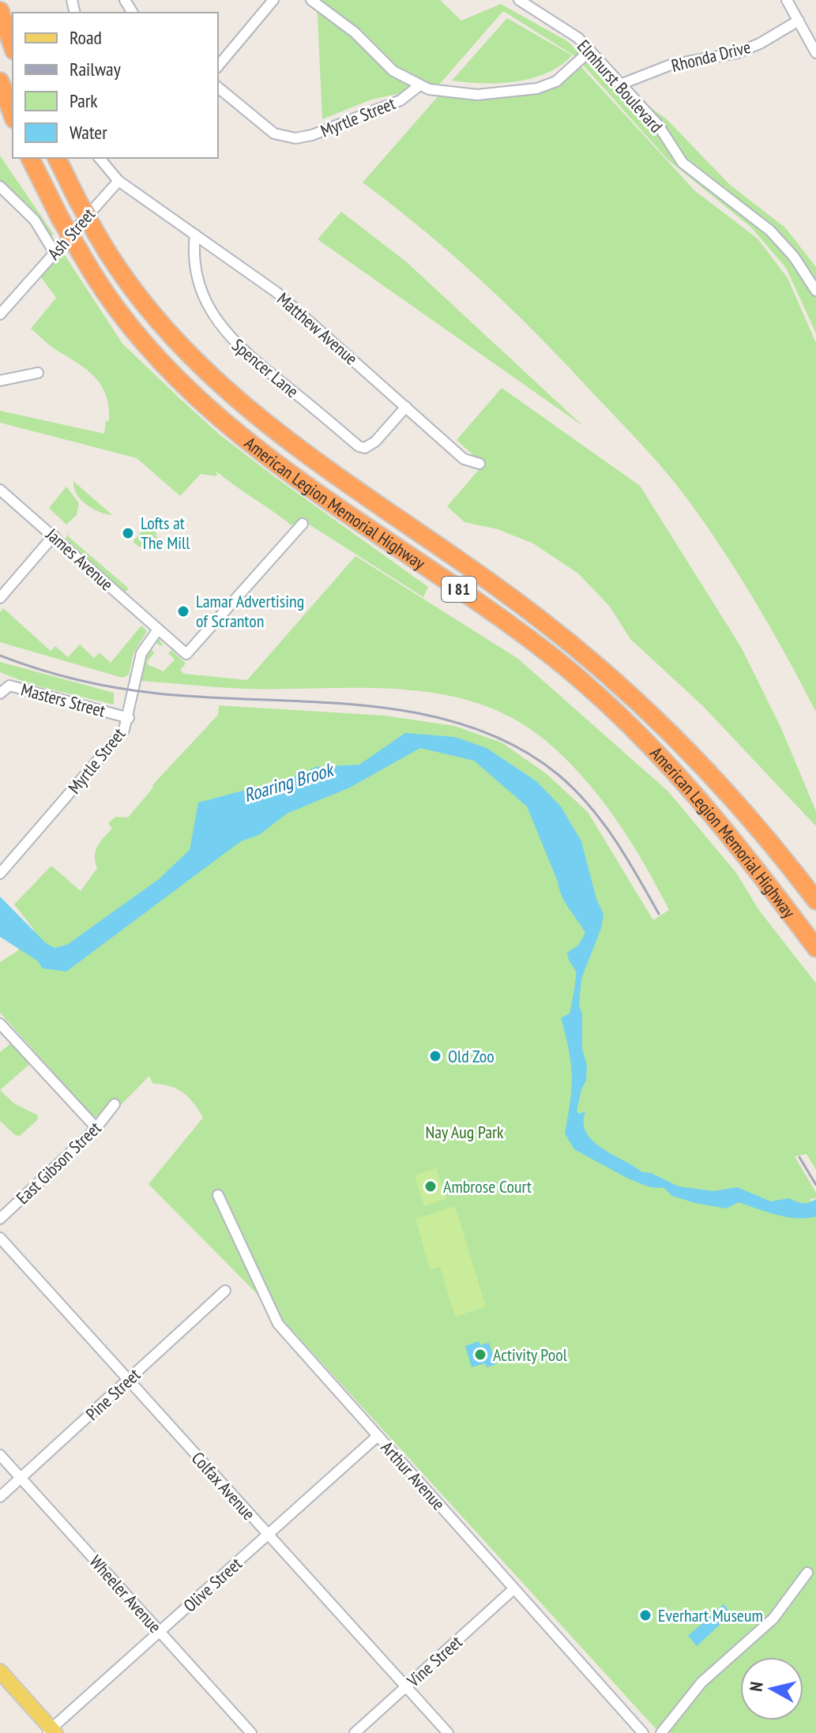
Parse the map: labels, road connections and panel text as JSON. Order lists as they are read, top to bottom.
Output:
{
  "streets": {
    "highway": ["American Legion Memorial Highway", "I 81"],
    "street": [
      "Rhonda Drive",
      "Elmhurst Boulevard",
      "Myrtle Street",
      "Ash Street",
      "Matthew Avenue",
      "Spencer Lane",
      "James Avenue",
      "Masters Street",
      "East Gibson Street",
      "Pine Street",
      "Arthur Avenue",
      "Colfax Avenue",
      "Olive Street",
      "Wheeler Avenue",
      "Vine Street"
    ]
  },
  "crossings": [
    ["Rhonda Drive", "Elmhurst Boulevard"],
    ["Myrtle Street", "James Avenue"],
    ["Myrtle Street", "Masters Street"],
    ["Ash Street", "Matthew Avenue"],
    ["Matthew Avenue", "Spencer Lane"],
    ["Pine Street", "Colfax Avenue"],
    ["Pine Street", "Wheeler Avenue"],
    ["Arthur Avenue", "Olive Street"],
    ["Arthur Avenue", "Vine Street"],
    ["Colfax Avenue", "Olive Street"],
    ["Colfax Avenue", "Vine Street"],
    ["Olive Street", "Wheeler Avenue"]
  ],
  "water": ["Roaring Brook"],
  "parks": ["Nay Aug Park"],
  "places": [
    "Lofts at The Mill",
    "Lamar Advertising of Scranton",
    "Old Zoo",
    "Ambrose Court",
    "Activity Pool",
    "Everhart Museum"
  ],
  "legend": [
    "Road",
    "Railway",
    "Park",
    "Water"
  ],
  "north": "left"
}
